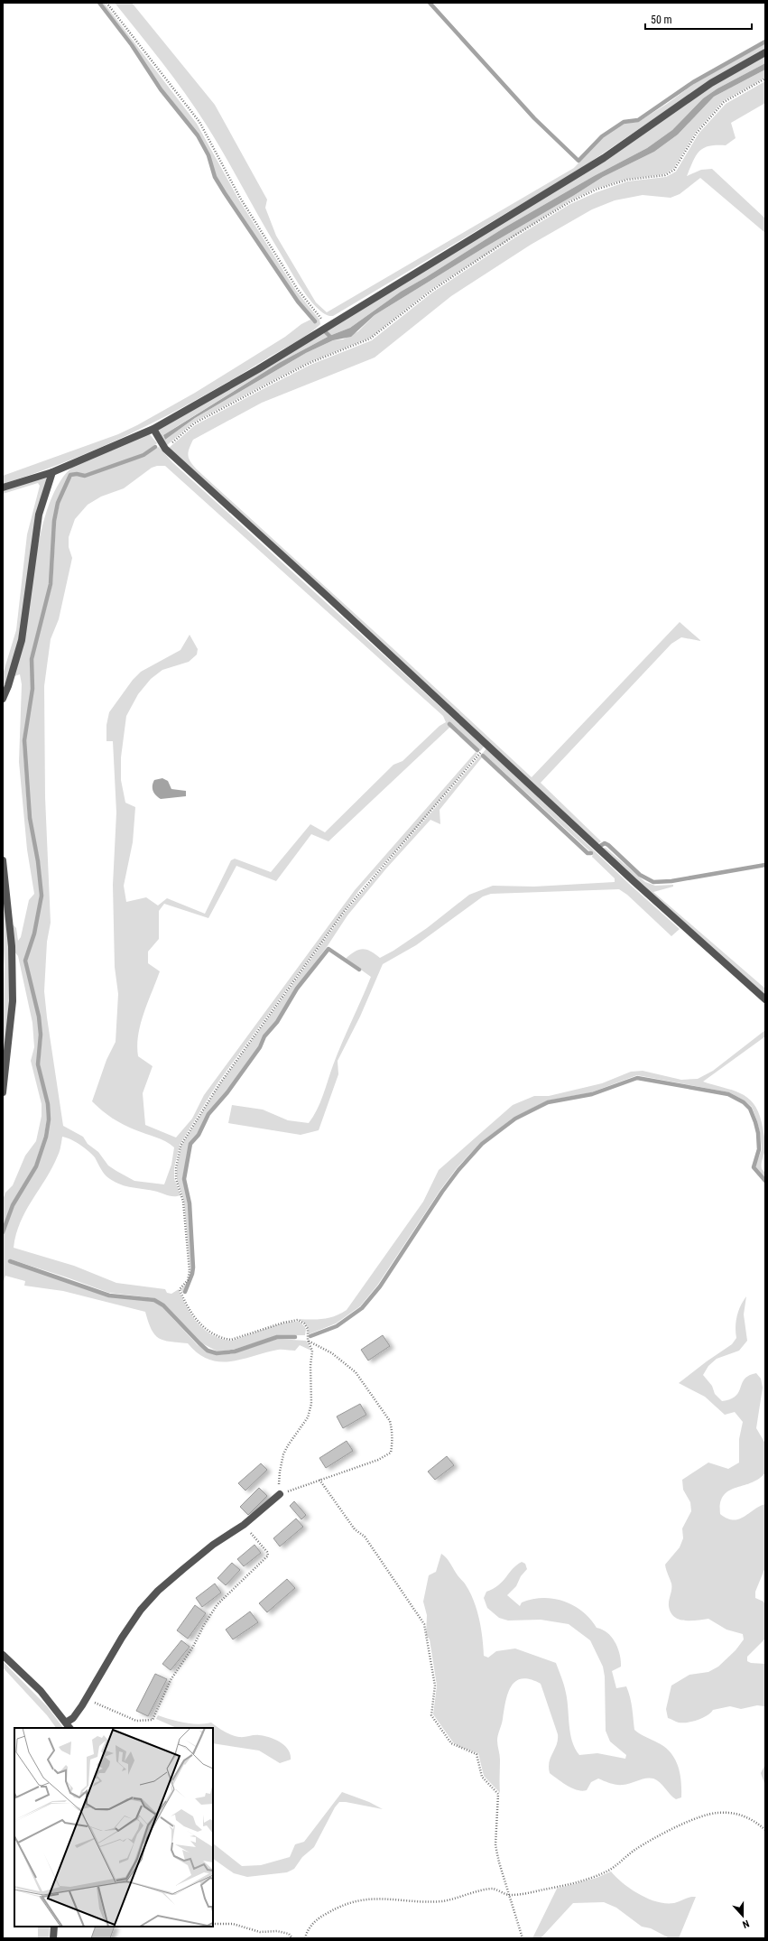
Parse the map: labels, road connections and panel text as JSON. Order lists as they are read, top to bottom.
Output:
{
  "scale_bar": "50 m",
  "north": "bottom"
}
